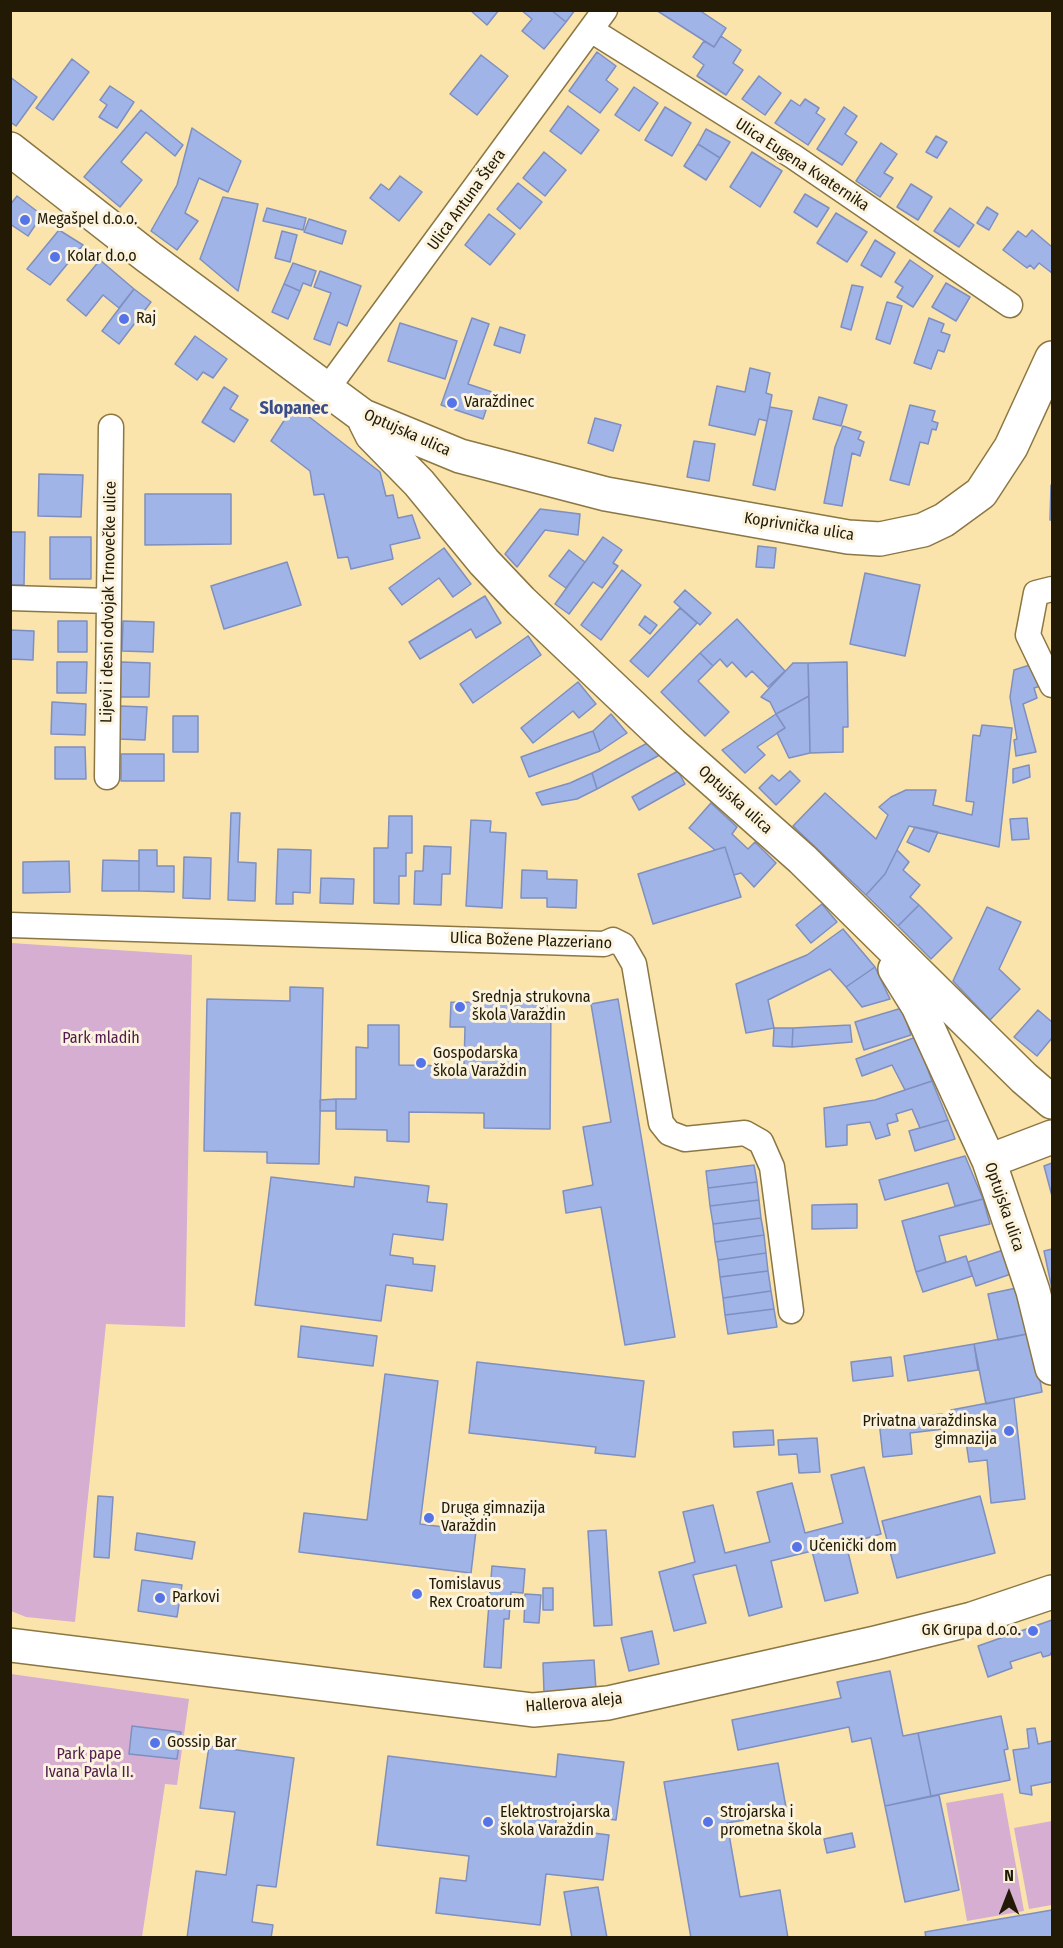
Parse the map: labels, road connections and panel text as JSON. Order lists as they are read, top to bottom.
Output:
{
  "streets": {
    "main road": ["Optujska ulica", "Koprivnička ulica", "Hallerova aleja"],
    "street": [
      "Ulica Eugena Kvaternika",
      "Ulica Antuna Štera",
      "Lijevi i desni odvojak Trnovečke ulice",
      "Ulica Božene Plazzeriano"
    ]
  },
  "crossings": [
    ["Ulica Eugena Kvaternika", "Ulica Antuna Štera"],
    ["Ulica Antuna Štera", "Optujska ulica"],
    ["Optujska ulica", "Koprivnička ulica"]
  ],
  "districts": ["Slopanec"],
  "parks": ["Park mladih", "Park pape Ivana Pavla II."],
  "places": [
    "Megašpel d.o.o.",
    "Kolar d.o.o",
    "Raj",
    "Varaždinec",
    "Srednja strukovna škola Varaždin",
    "Gospodarska škola Varaždin",
    "Privatna varaždinska gimnazija",
    "Druga gimnazija Varaždin",
    "Učenički dom",
    "Tomislavus Rex Croatorum",
    "Parkovi",
    "GK Grupa d.o.o.",
    "Gossip Bar",
    "Elektrostrojarska škola Varaždin",
    "Strojarska i prometna škola"
  ],
  "north": "top"
}
